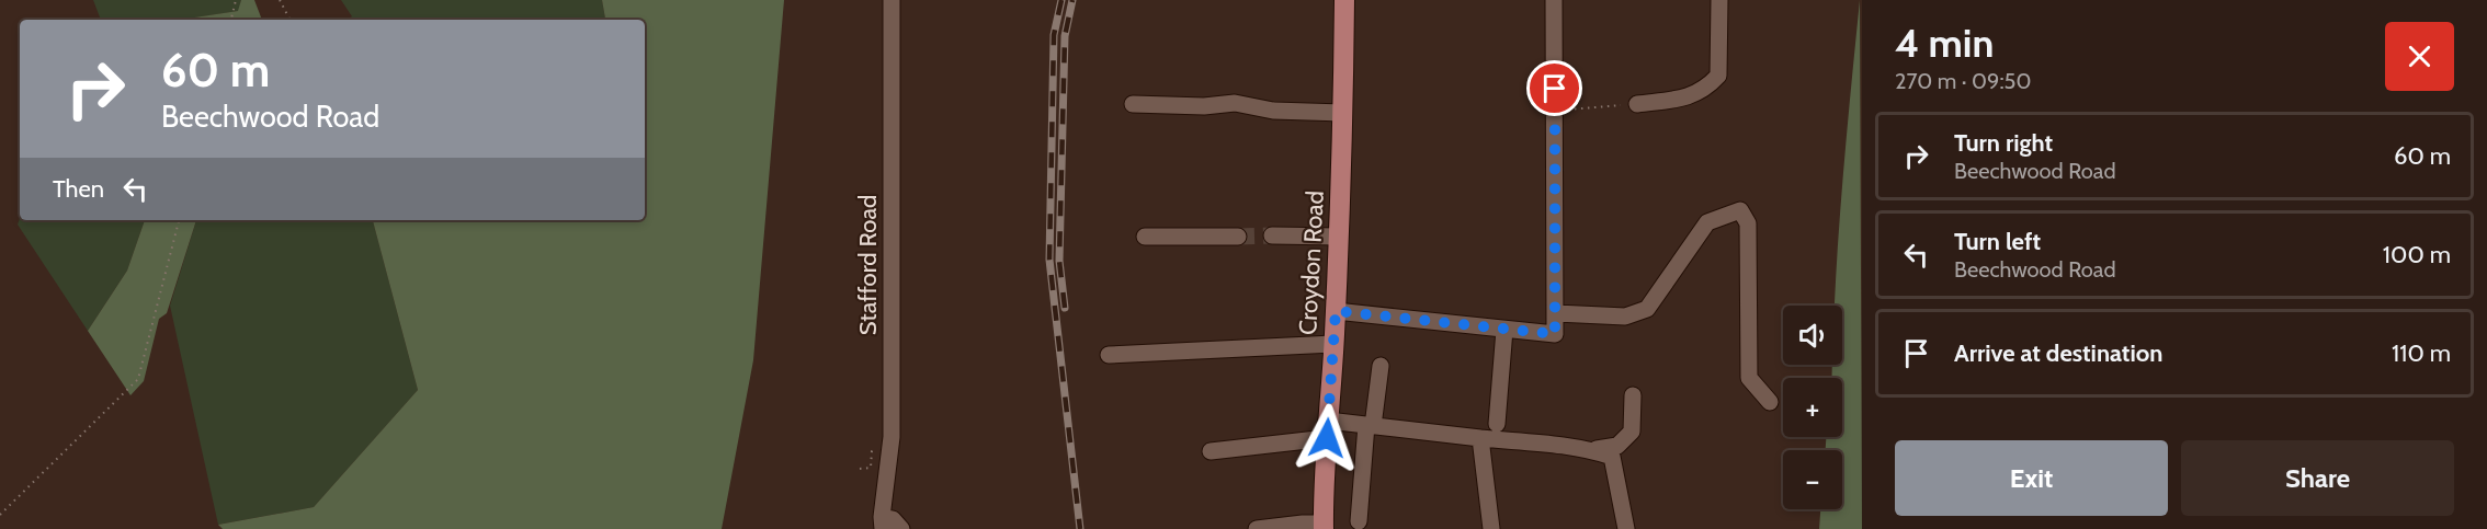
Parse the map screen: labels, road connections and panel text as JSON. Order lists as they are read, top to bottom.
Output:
{
  "streets": {
    "main road": ["Croydon Road"],
    "street": ["Stafford Road"]
  },
  "page": {
    "heading": ["4 min", "270 m · 09:50"],
    "turn": ["60 m", "Beechwood Road"],
    "list": [
      {
        "name": "Turn right",
        "note": "Beechwood Road",
        "value": "60 m"
      },
      {
        "name": "Turn left",
        "note": "Beechwood Road",
        "value": "100 m"
      },
      {
        "name": "Arrive at destination",
        "value": "110 m"
      }
    ],
    "then": "Then",
    "map_buttons": ["+", "−"],
    "buttons": ["Exit", "Share"]
  }
}
